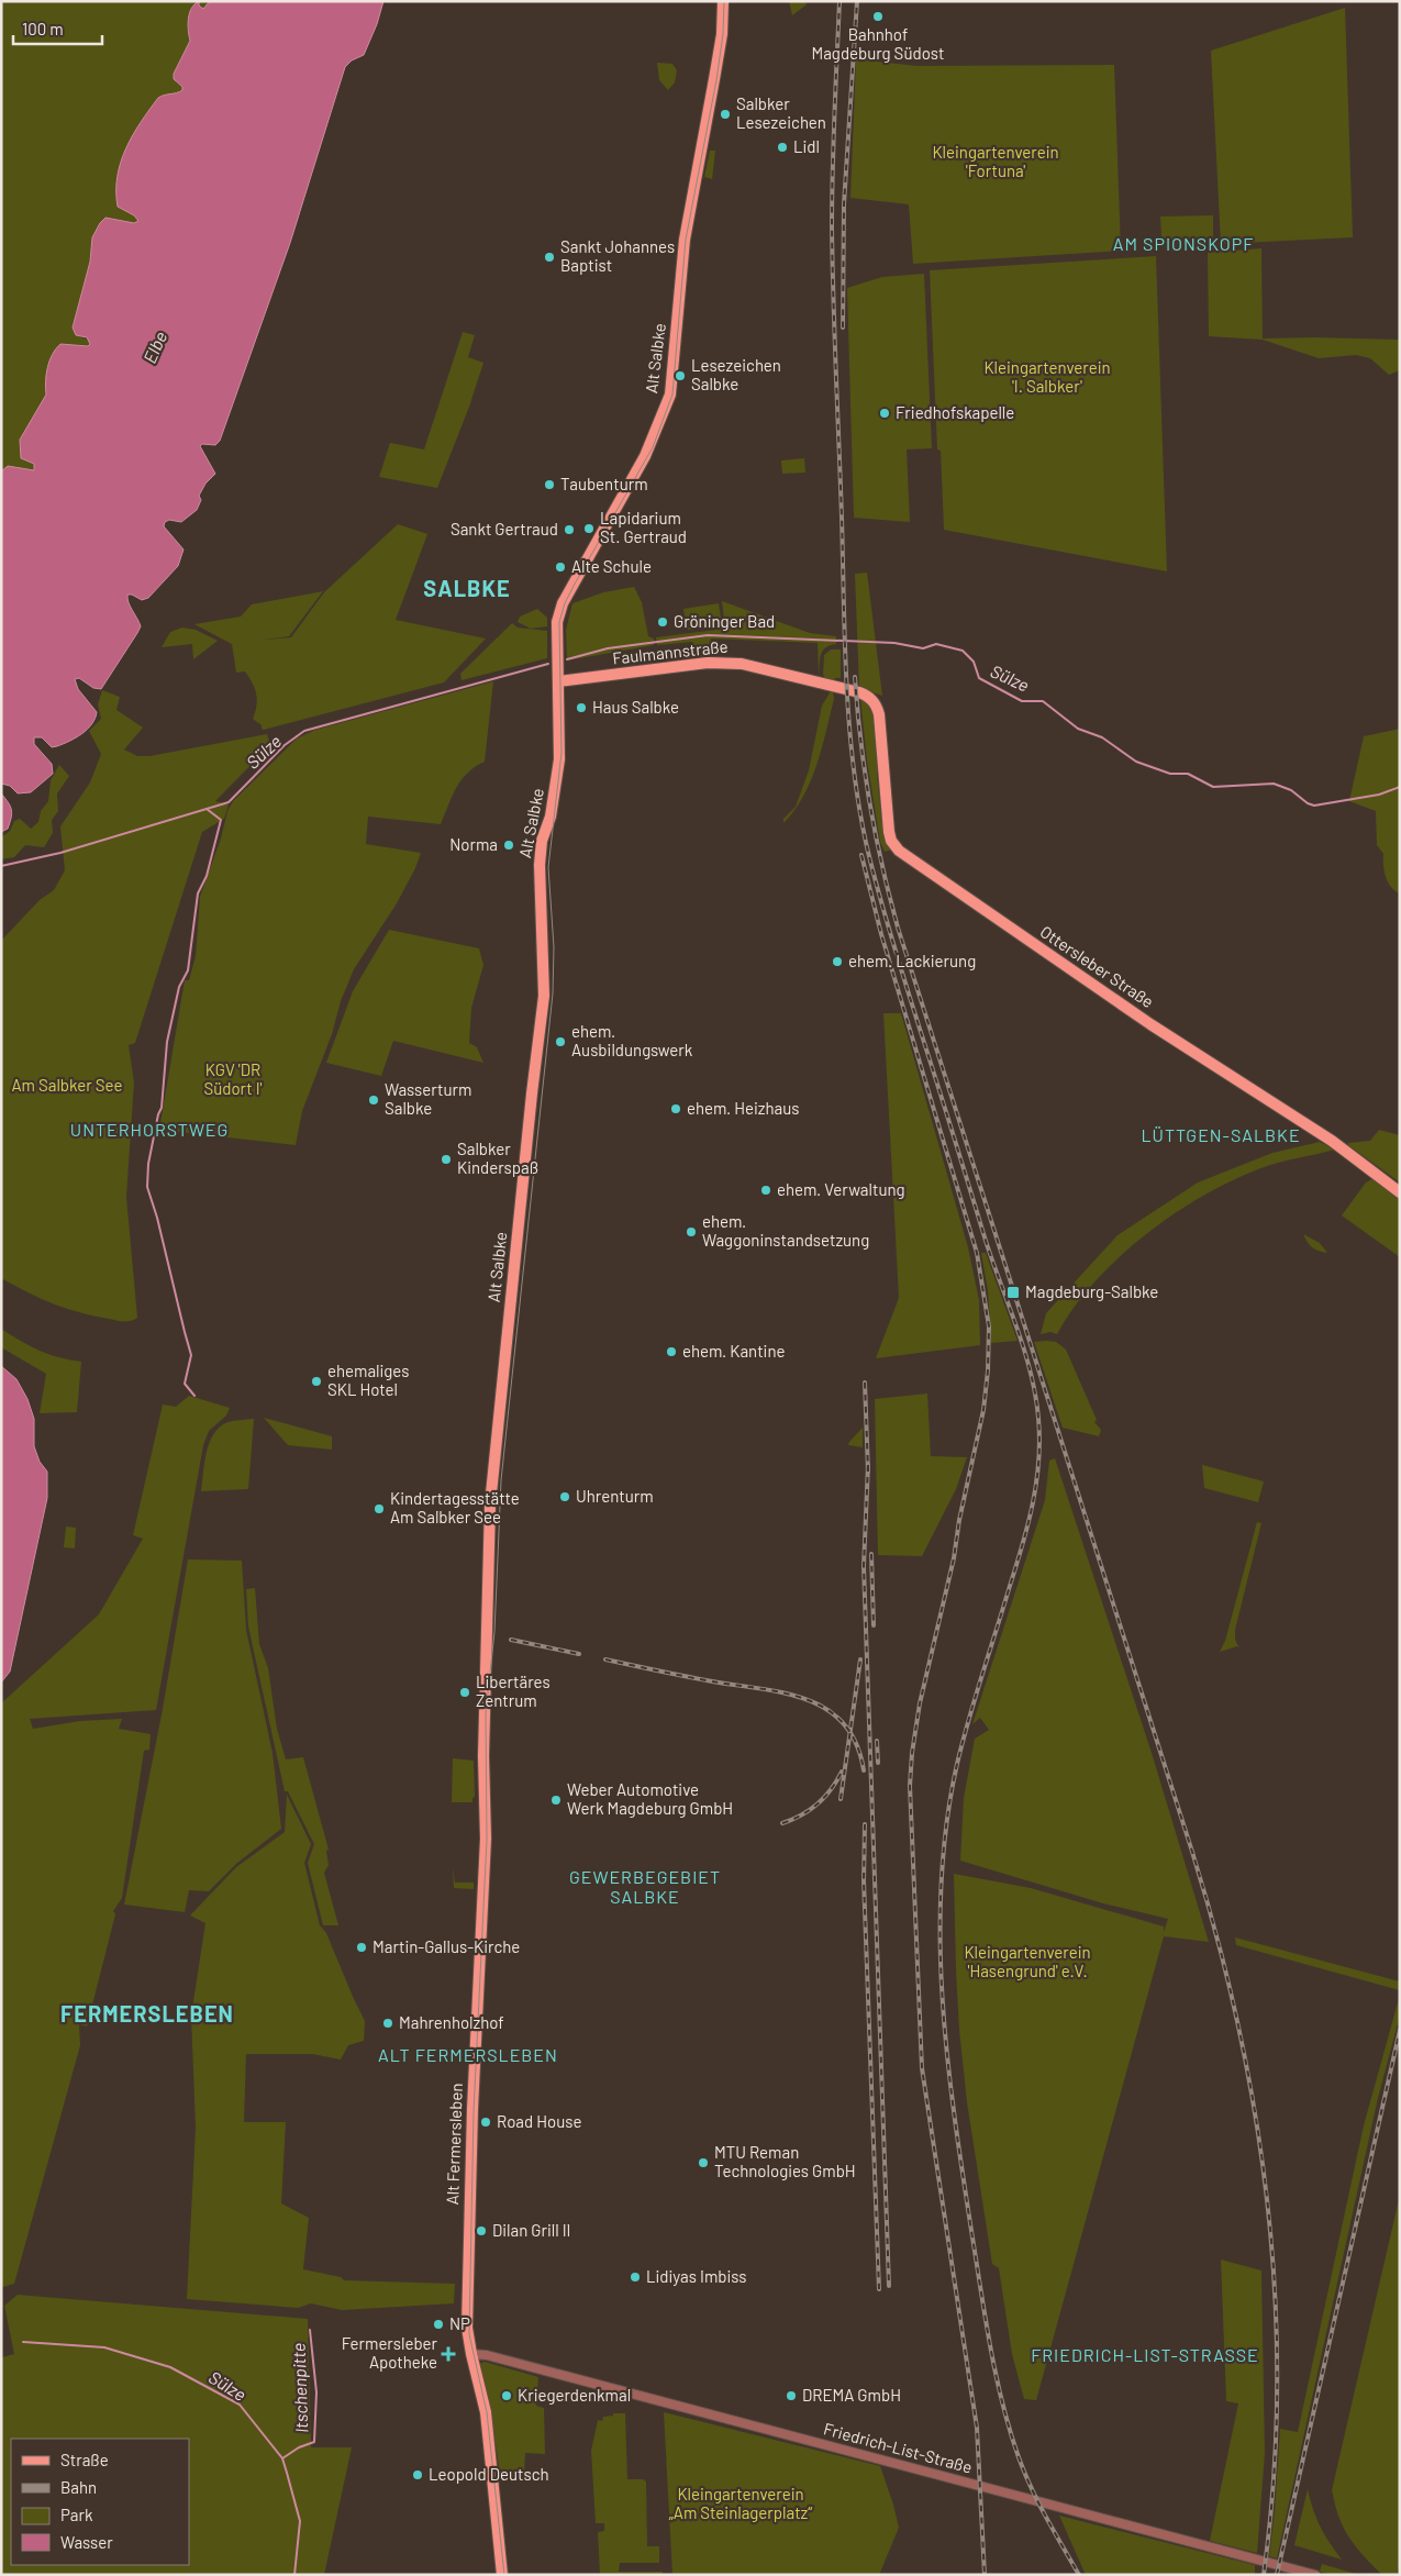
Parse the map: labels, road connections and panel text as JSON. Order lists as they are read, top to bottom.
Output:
{
  "streets": {
    "main road": [
      "Alt Salbke",
      "Faulmannstraße",
      "Ottersleber Straße",
      "Alt Fermersleben"
    ],
    "street": ["Friedrich-List-Straße"]
  },
  "crossings": [
    ["Alt Salbke", "Faulmannstraße"],
    ["Alt Salbke", "Alt Fermersleben"],
    ["Faulmannstraße", "Ottersleber Straße"],
    ["Alt Fermersleben", "Friedrich-List-Straße"]
  ],
  "districts": [
    "AM SPIONSKOPF",
    "SALBKE",
    "UNTERHORSTWEG",
    "LÜTTGEN-SALBKE",
    "GEWERBEGEBIET SALBKE",
    "FERMERSLEBEN",
    "ALT FERMERSLEBEN",
    "FRIEDRICH-LIST-STRASSE"
  ],
  "water": ["Elbe", "Sülze", "Itschenpitte"],
  "parks": [
    "Kleingartenverein 'Fortuna'",
    "Kleingartenverein 'I. Salbker'",
    "KGV 'DR Südort I'",
    "Am Salbker See",
    "Kleingartenverein 'Hasengrund' e.V.",
    "Kleingartenverein „Am Steinlagerplatz“"
  ],
  "places": {
    "other": [
      "Bahnhof Magdeburg Südost",
      "Salbker Lesezeichen",
      "Lidl",
      "Sankt Johannes Baptist",
      "Lesezeichen Salbke",
      "Friedhofskapelle",
      "Taubenturm",
      "Lapidarium St. Gertraud",
      "Sankt Gertraud",
      "Alte Schule",
      "Gröninger Bad",
      "Haus Salbke",
      "Norma",
      "ehem. Lackierung",
      "ehem. Ausbildungswerk",
      "Wasserturm Salbke",
      "ehem. Heizhaus",
      "Salbker Kinderspaß",
      "ehem. Verwaltung",
      "ehem. Waggoninstandsetzung",
      "ehem. Kantine",
      "ehemaliges SKL Hotel",
      "Uhrenturm",
      "Kindertagesstätte Am Salbker See",
      "Libertäres Zentrum",
      "Weber Automotive Werk Magdeburg GmbH",
      "Martin-Gallus-Kirche",
      "Mahrenholzhof",
      "Road House",
      "MTU Reman Technologies GmbH",
      "Dilan Grill II",
      "Lidiyas Imbiss",
      "NP",
      "Kriegerdenkmal",
      "DREMA GmbH",
      "Leopold Deutsch"
    ],
    "transit": ["Magdeburg-Salbke"],
    "health": ["Fermersleber Apotheke"]
  },
  "legend": [
    "Straße",
    "Bahn",
    "Park",
    "Wasser"
  ],
  "scale_bar": "100 m"
}
